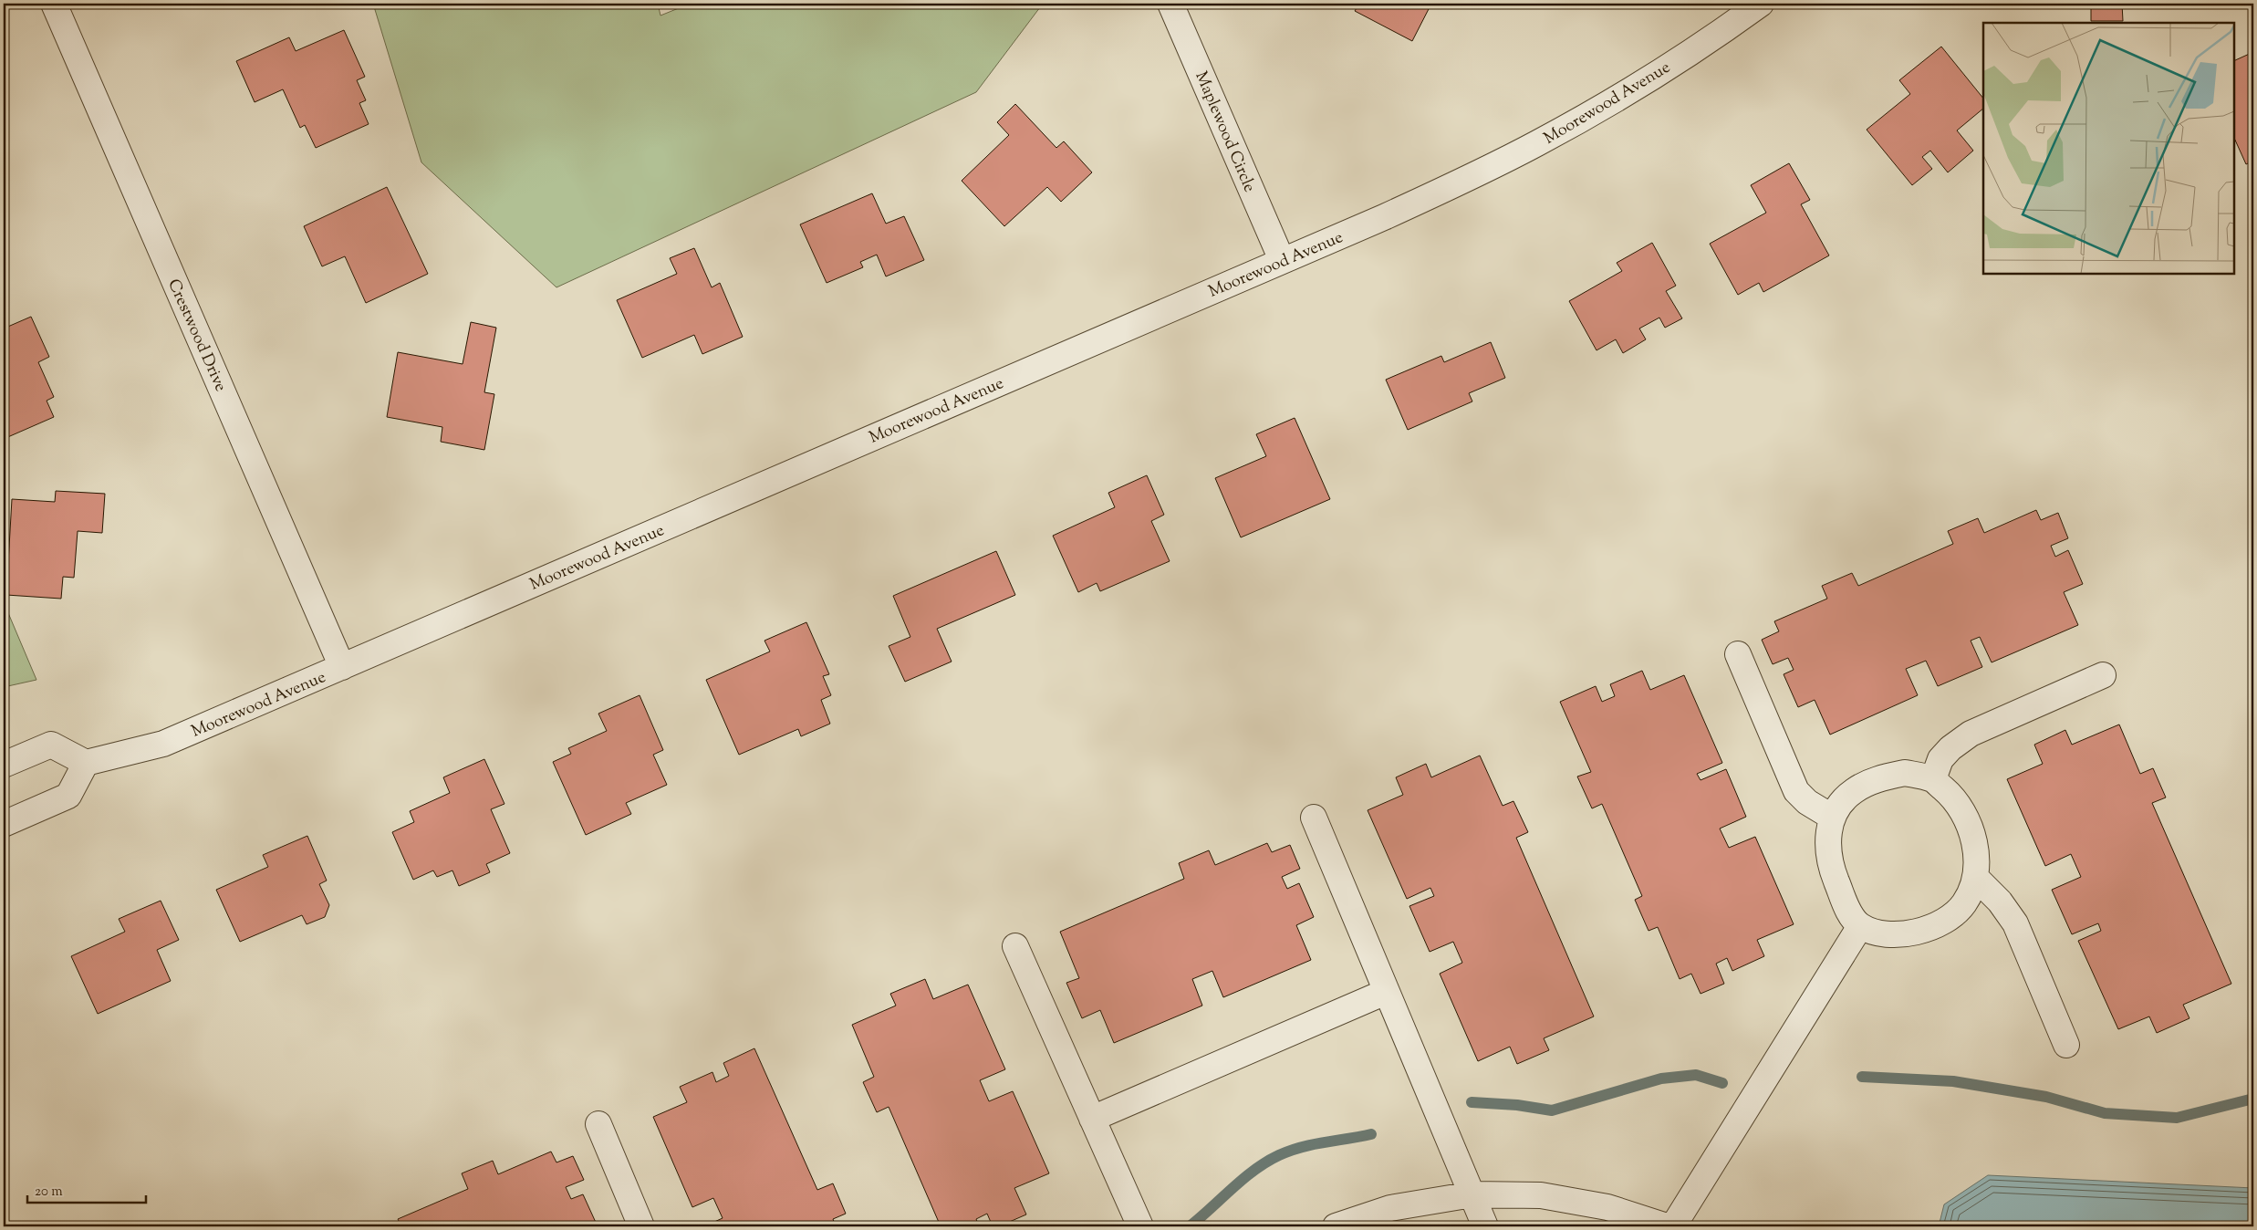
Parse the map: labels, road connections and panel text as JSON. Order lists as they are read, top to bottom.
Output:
{
  "streets": {
    "street": ["Moorewood Avenue", "Maplewood Circle", "Crestwood Drive"]
  },
  "crossings": [
    ["Moorewood Avenue", "Maplewood Circle"],
    ["Moorewood Avenue", "Crestwood Drive"]
  ],
  "scale_bar": "20 m"
}
